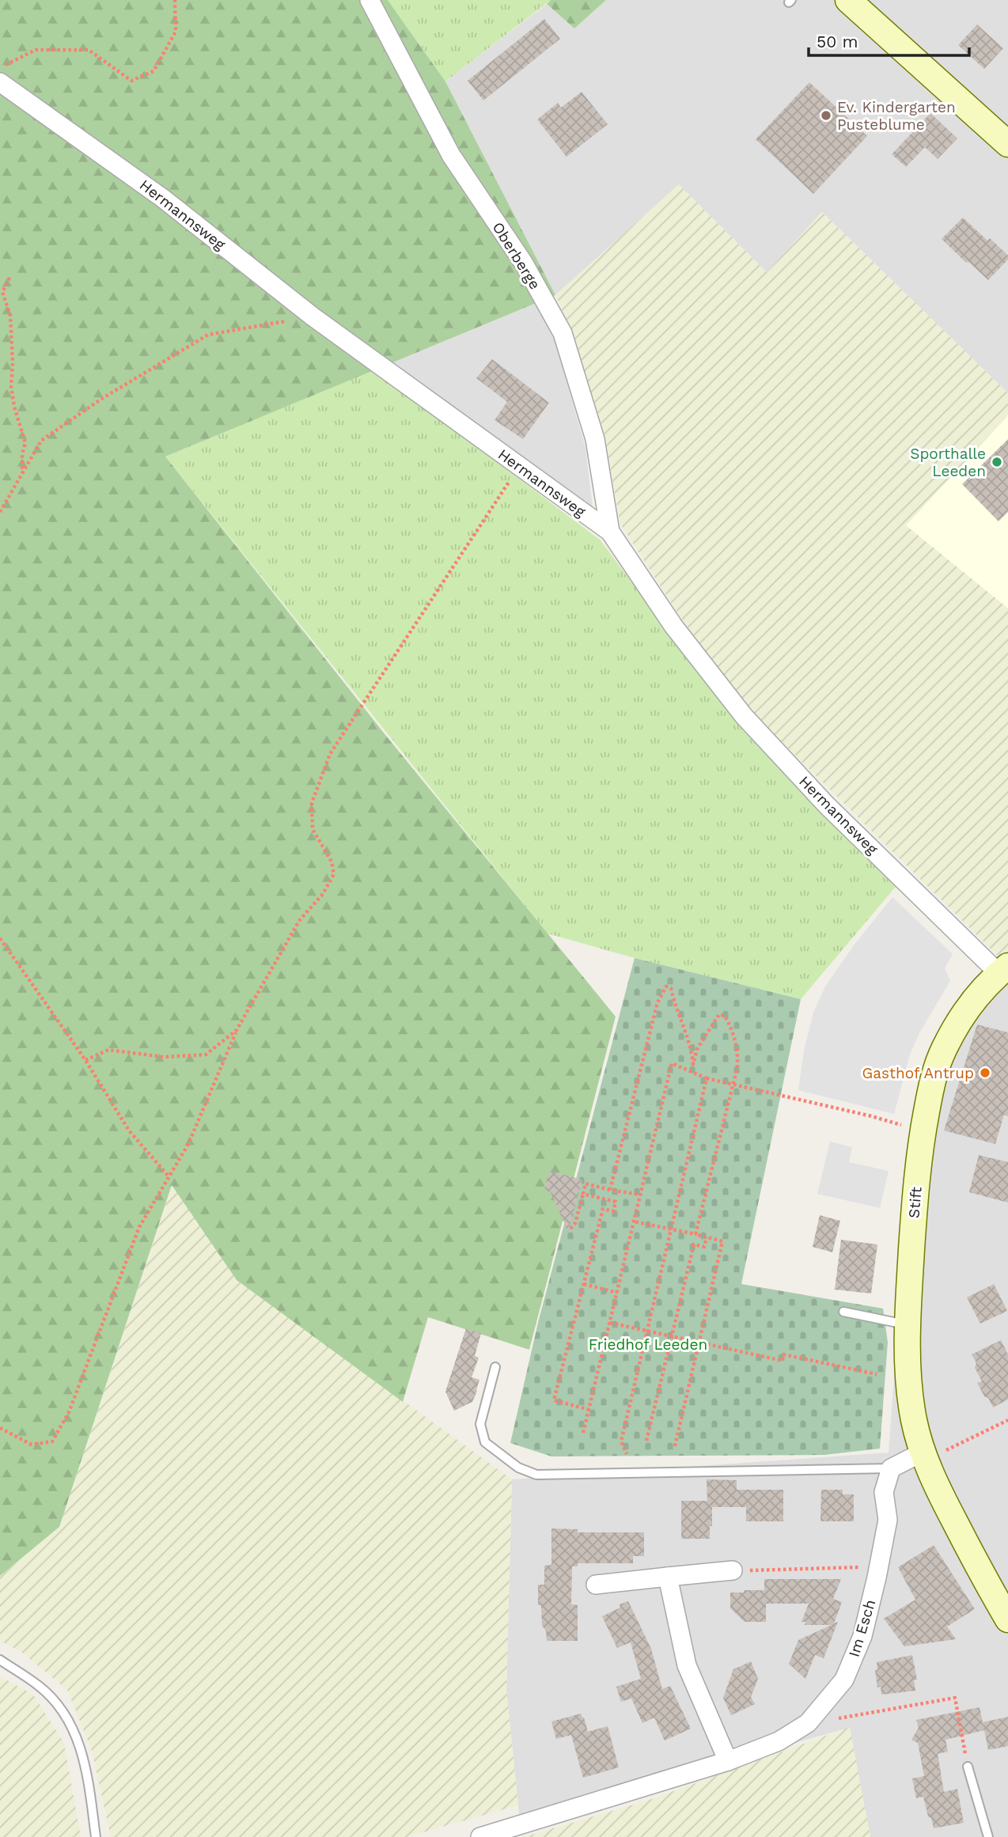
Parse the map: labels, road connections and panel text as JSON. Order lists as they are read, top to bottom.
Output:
{
  "streets": {
    "main road": ["Stift"],
    "street": ["Hermannsweg", "Oberberge", "Im Esch"]
  },
  "crossings": [
    ["Hermannsweg", "Oberberge"],
    ["Hermannsweg", "Stift"]
  ],
  "parks": ["Friedhof Leeden"],
  "places": ["Ev. Kindergarten Pusteblume", "Sporthalle Leeden", "Gasthof Antrup"],
  "scale_bar": "50 m"
}
